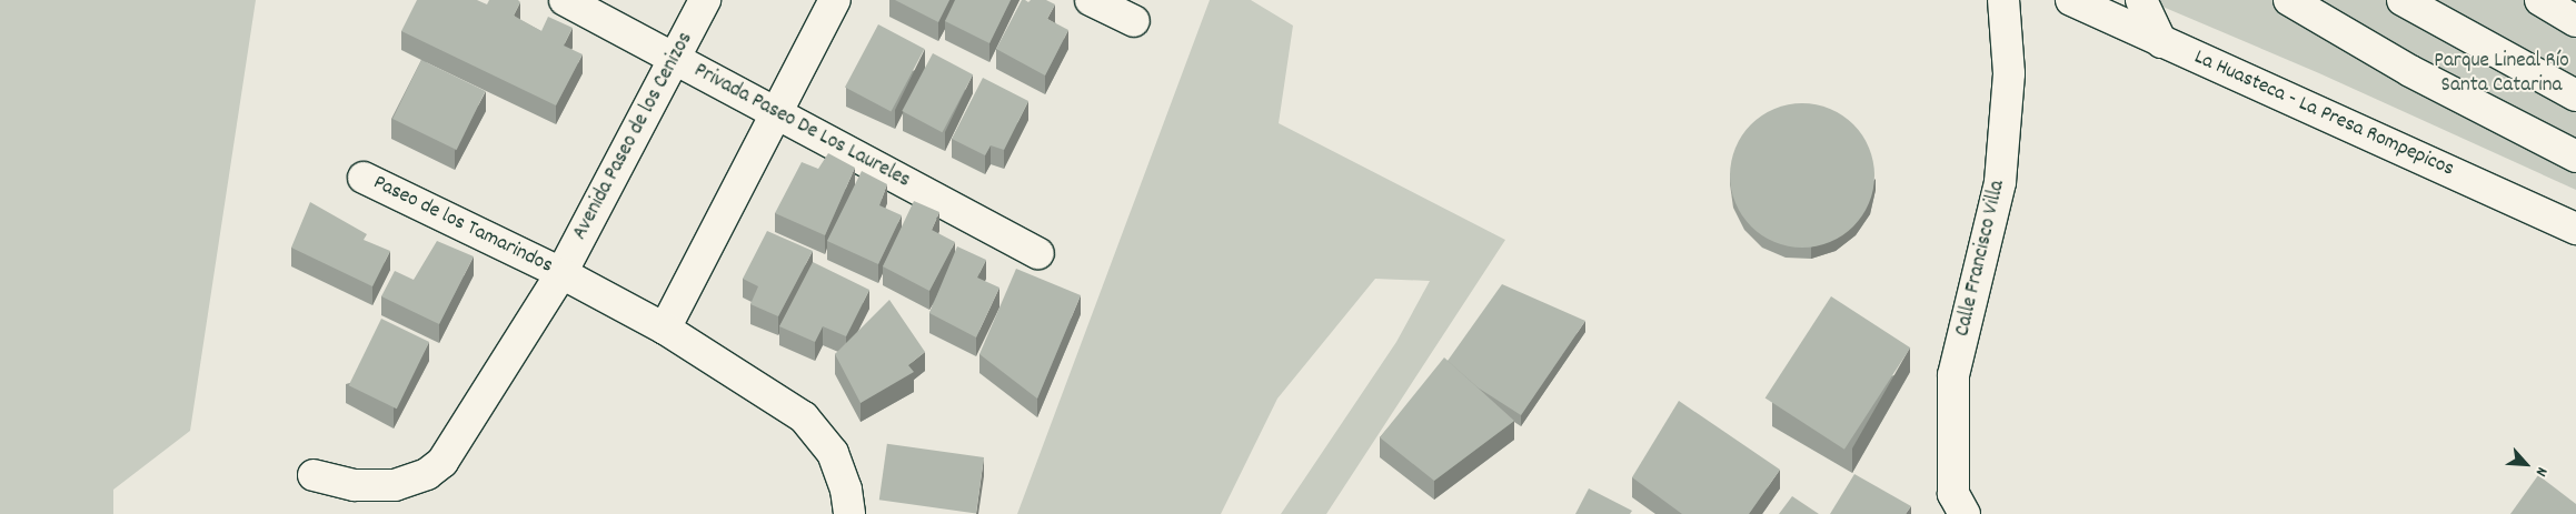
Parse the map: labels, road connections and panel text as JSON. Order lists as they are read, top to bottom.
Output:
{
  "streets": {
    "main road": [
      "La Huasteca - La Presa Rompepicos",
      "Privada Paseo De Los Laureles",
      "Avenida Paseo de los Cenizos",
      "Paseo de los Tamarindos",
      "Calle Francisco Villa"
    ]
  },
  "crossings": [
    ["Privada Paseo De Los Laureles", "Avenida Paseo de los Cenizos"],
    ["Avenida Paseo de los Cenizos", "Paseo de los Tamarindos"]
  ],
  "parks": ["Parque Lineal Río Santa Catarina"],
  "north": "bottom right"
}
